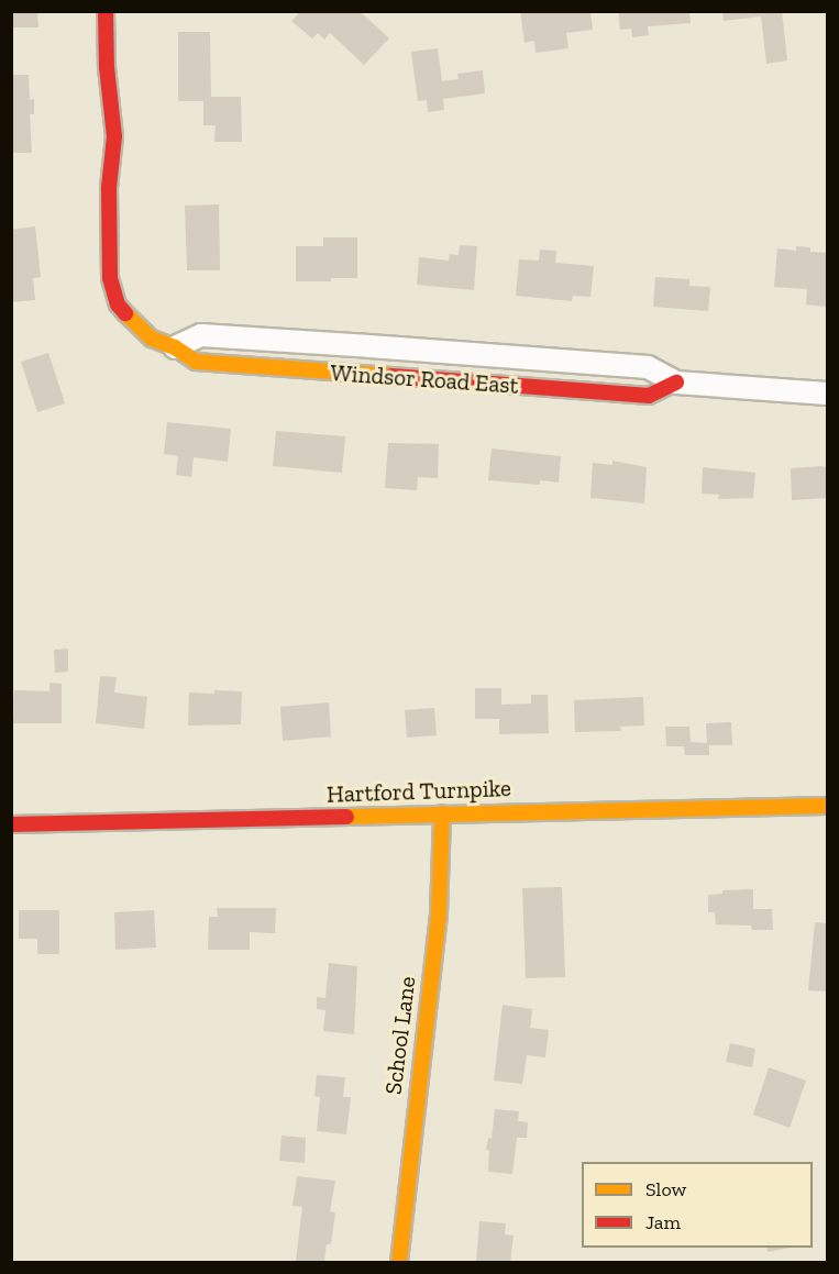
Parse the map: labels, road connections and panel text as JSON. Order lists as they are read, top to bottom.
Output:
{
  "streets": {
    "street": ["Windsor Road East", "Hartford Turnpike", "School Lane"]
  },
  "crossings": [
    ["Hartford Turnpike", "School Lane"]
  ],
  "legend": ["Slow", "Jam"]
}
